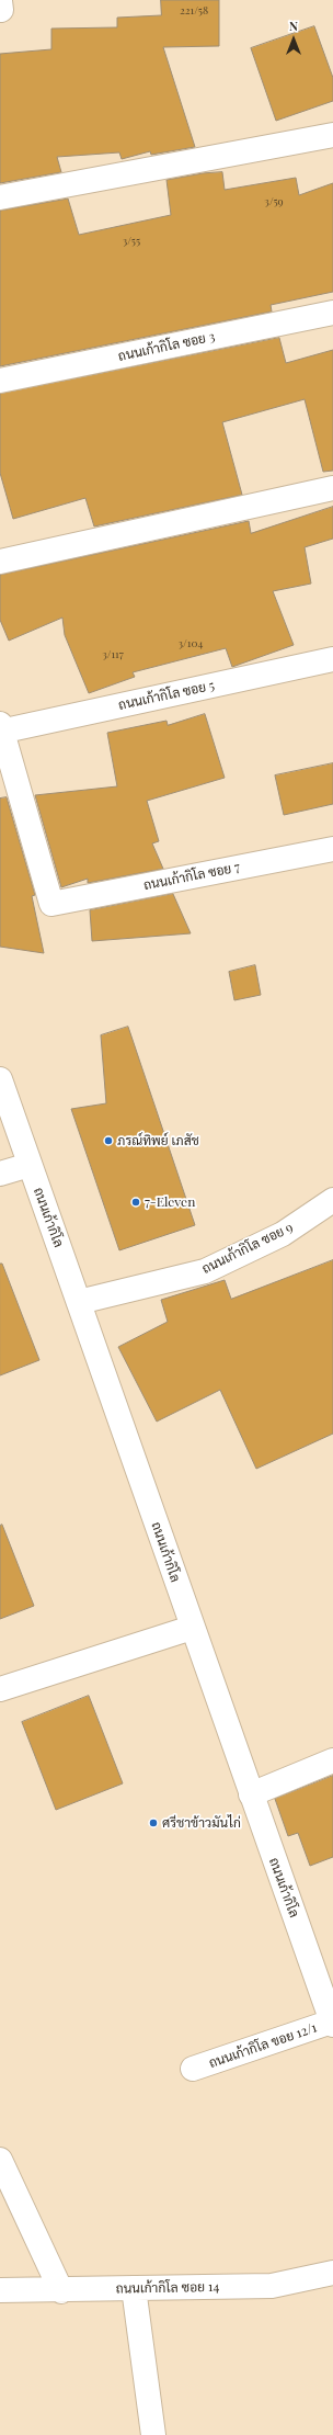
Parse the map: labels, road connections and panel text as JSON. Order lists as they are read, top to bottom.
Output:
{
  "streets": {
    "street": [
      "ถนนเก้ากิโล ซอย 3",
      "ถนนเก้ากิโล ซอย 5",
      "ถนนเก้ากิโล ซอย 7",
      "ถนนเก้ากิโล",
      "ถนนเก้ากิโล ซอย 9",
      "ถนนเก้ากิโล ขอย 12/1",
      "ถนนเก้ากิโล ซอย 14"
    ]
  },
  "crossings": [
    ["ถนนเก้ากิโล ซอย 5", "ถนนเก้ากิโล ซอย 7"],
    ["ถนนเก้ากิโล", "ถนนเก้ากิโล ซอย 9"],
    ["ถนนเก้ากิโล", "ถนนเก้ากิโล ขอย 12/1"]
  ],
  "places": ["ภรณ์ทิพย์ เภสัช", "7-Eleven", "ศรีชาข้าวมันไก่"],
  "house_numbers": [
    "221/58",
    "3/59",
    "3/55",
    "3/104",
    "3/117"
  ],
  "north": "top"
}
